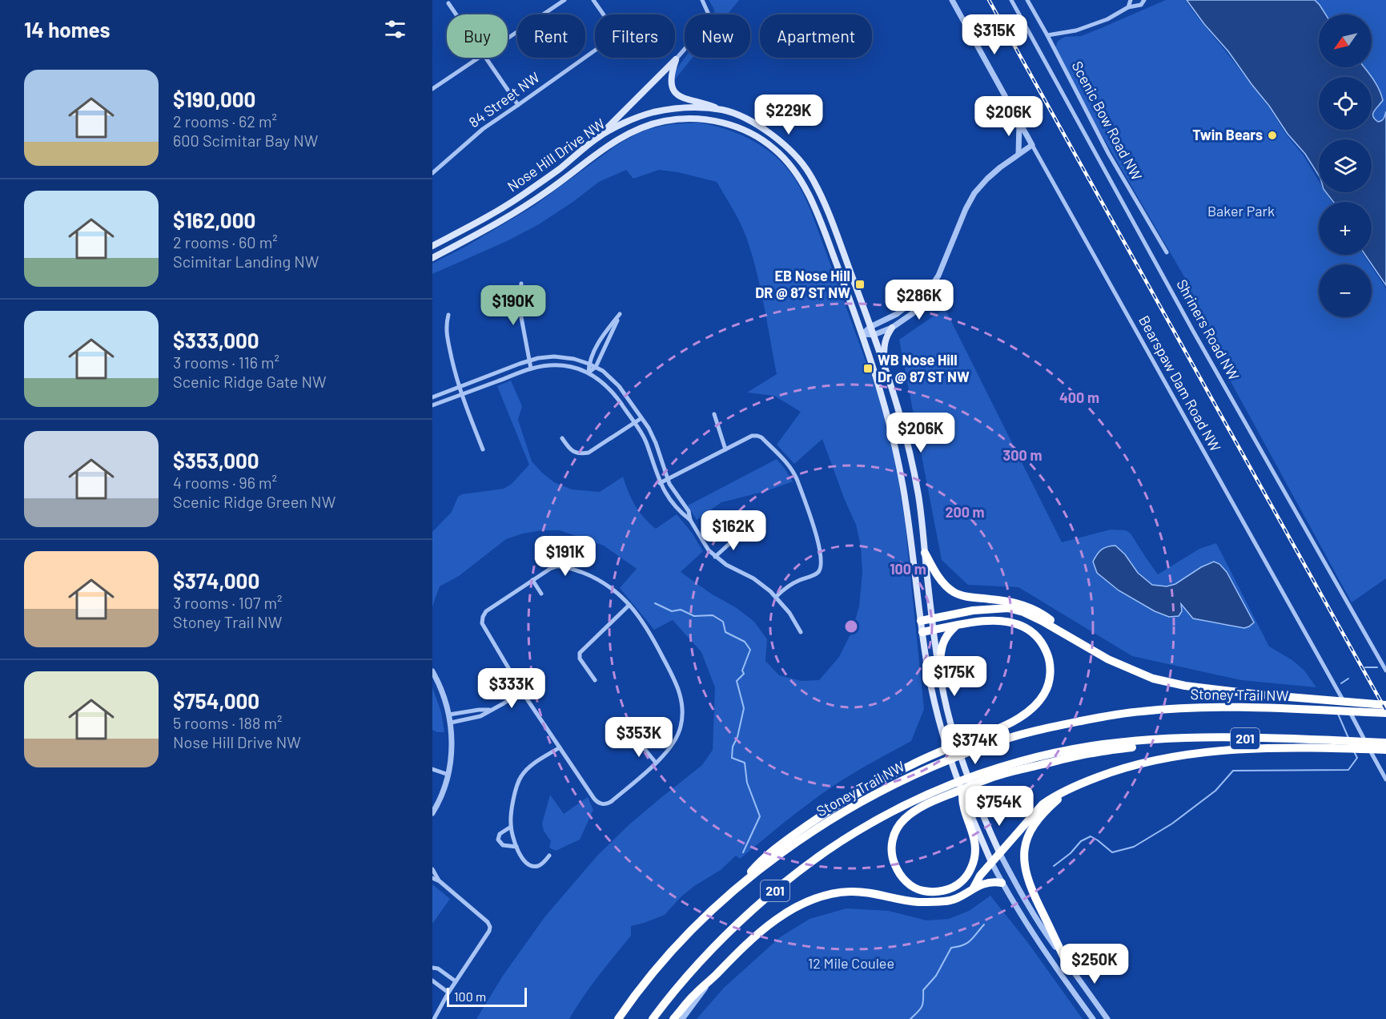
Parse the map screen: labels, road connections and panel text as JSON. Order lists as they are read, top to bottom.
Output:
{
  "streets": {
    "highway": ["Stoney Trail NW", "201"],
    "main road": ["Nose Hill Drive NW"],
    "street": [
      "84 Street NW",
      "Scenic Bow Road NW",
      "Shriners Road NW",
      "Bearspaw Dam Road NW"
    ]
  },
  "parks": ["Baker Park", "12 Mile Coulee"],
  "places": {
    "other": ["Twin Bears"],
    "transit": ["EB Nose Hill DR @ 87 ST NW", "WB Nose Hill Dr @ 87 ST NW"]
  },
  "scale_bar": "100 m",
  "north": "bottom left",
  "page": {
    "heading": "14 homes",
    "map_buttons": ["+", "−"],
    "price": [
      "$315K",
      "$229K",
      "$206K",
      "$286K",
      "$190K",
      "$206K",
      "$162K",
      "$191K",
      "$175K",
      "$333K",
      "$353K",
      "$374K",
      "$754K",
      "$250K"
    ],
    "chip": [
      "Buy",
      "Rent",
      "Filters",
      "New",
      "Apartment"
    ],
    "list": [
      {
        "name": "$190,000",
        "note": "2 rooms · 62 m² · 600 Scimitar Bay NW"
      },
      {
        "name": "$162,000",
        "note": "2 rooms · 60 m² · Scimitar Landing NW"
      },
      {
        "name": "$333,000",
        "note": "3 rooms · 116 m² · Scenic Ridge Gate NW"
      },
      {
        "name": "$353,000",
        "note": "4 rooms · 96 m² · Scenic Ridge Green NW"
      },
      {
        "name": "$374,000",
        "note": "3 rooms · 107 m² · Stoney Trail NW"
      },
      {
        "name": "$754,000",
        "note": "5 rooms · 188 m² · Nose Hill Drive NW"
      }
    ],
    "scale": "100 m"
  },
  "rings": [
    "400 m",
    "300 m",
    "200 m",
    "100 m"
  ]
}
